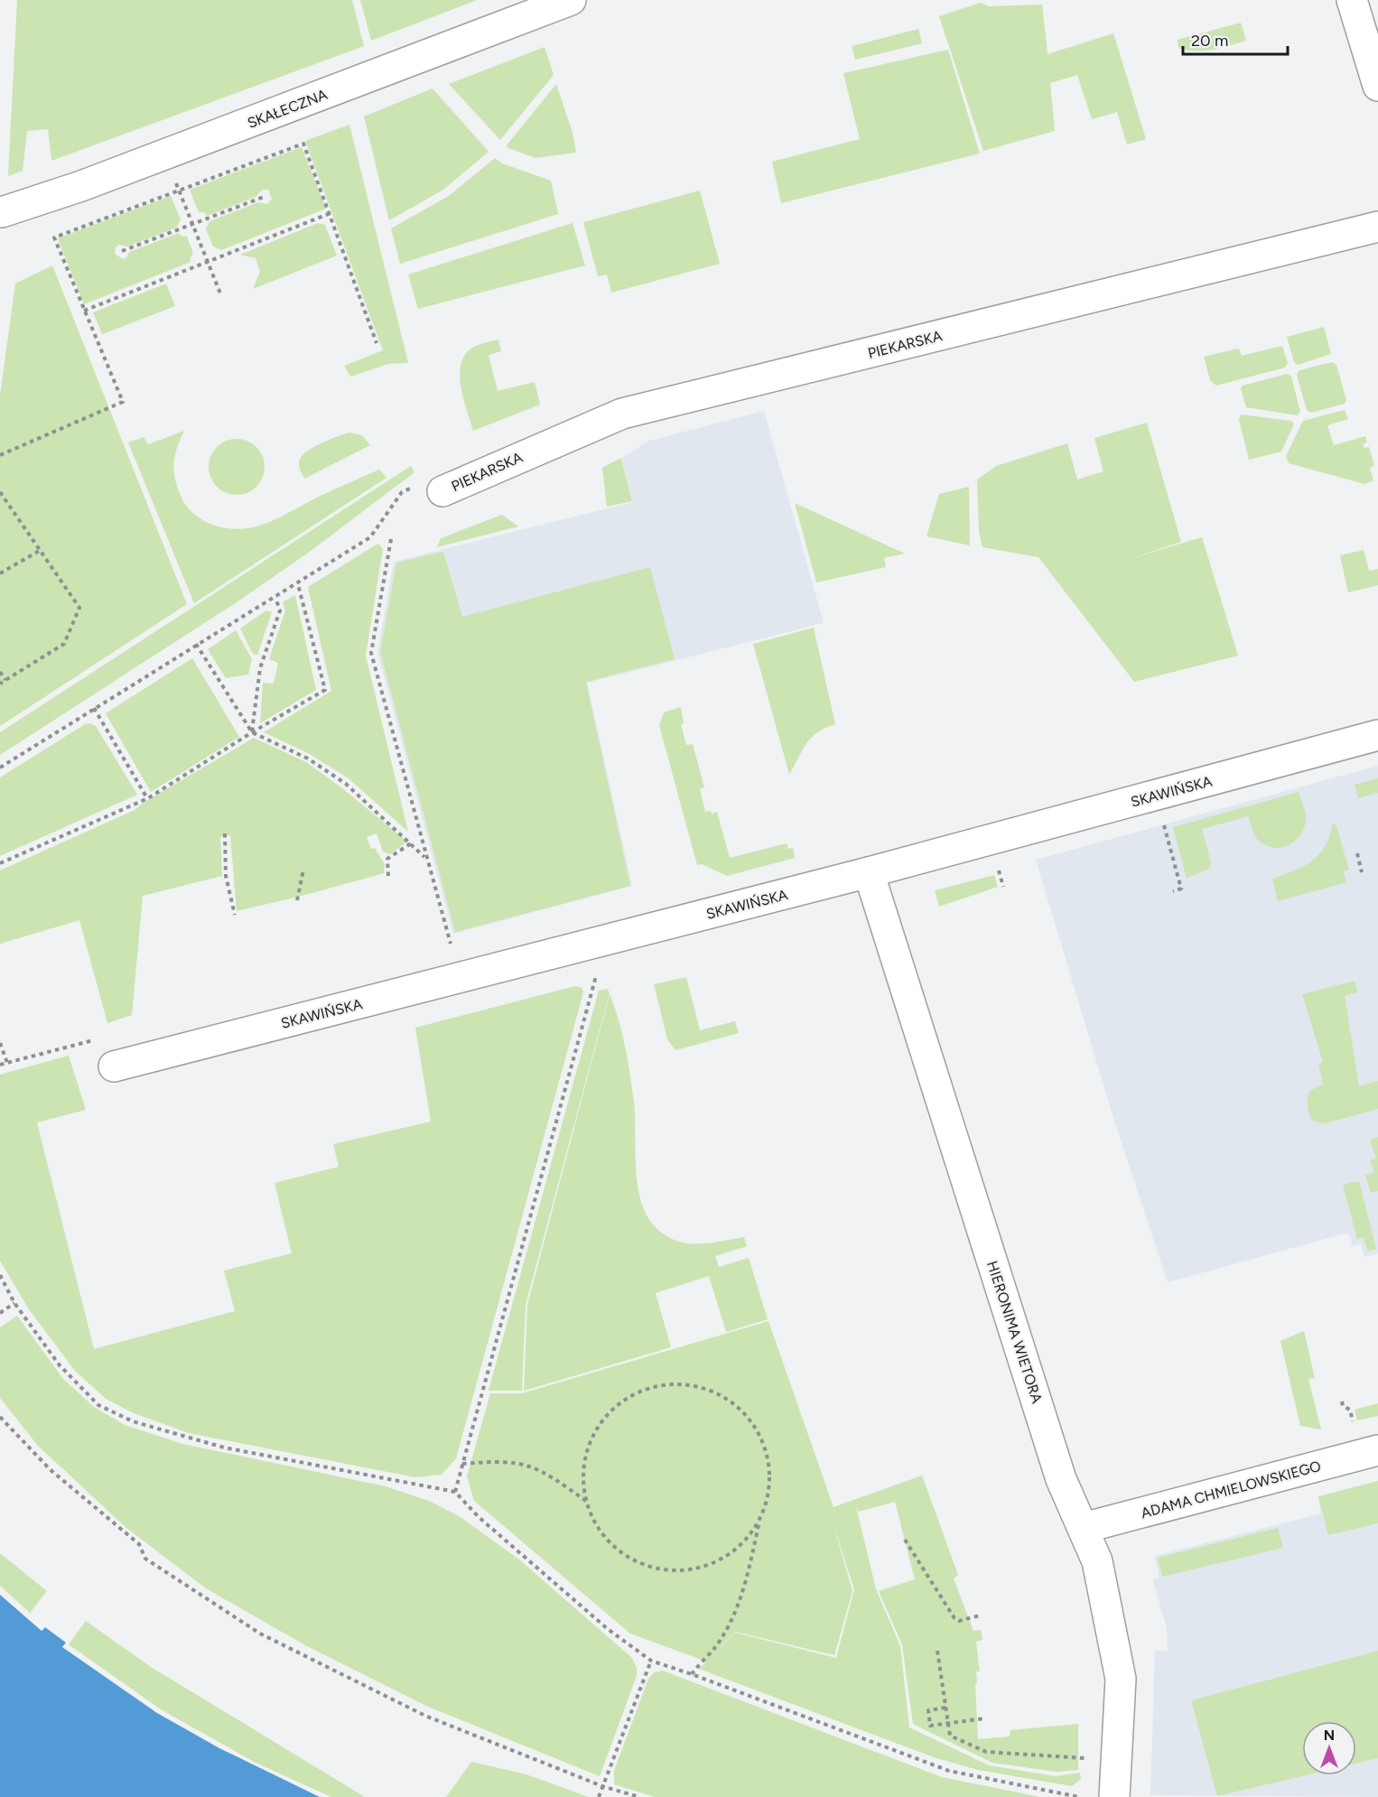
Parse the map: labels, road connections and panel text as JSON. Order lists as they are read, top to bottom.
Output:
{
  "streets": {
    "street": [
      "SKAŁECZNA",
      "PIEKARSKA",
      "SKAWIŃSKA",
      "HIERONIMA WIETORA",
      "ADAMA CHMIELOWSKIEGO"
    ]
  },
  "crossings": [
    ["SKAWIŃSKA", "HIERONIMA WIETORA"],
    ["HIERONIMA WIETORA", "ADAMA CHMIELOWSKIEGO"]
  ],
  "scale_bar": "20 m",
  "north": "top"
}
